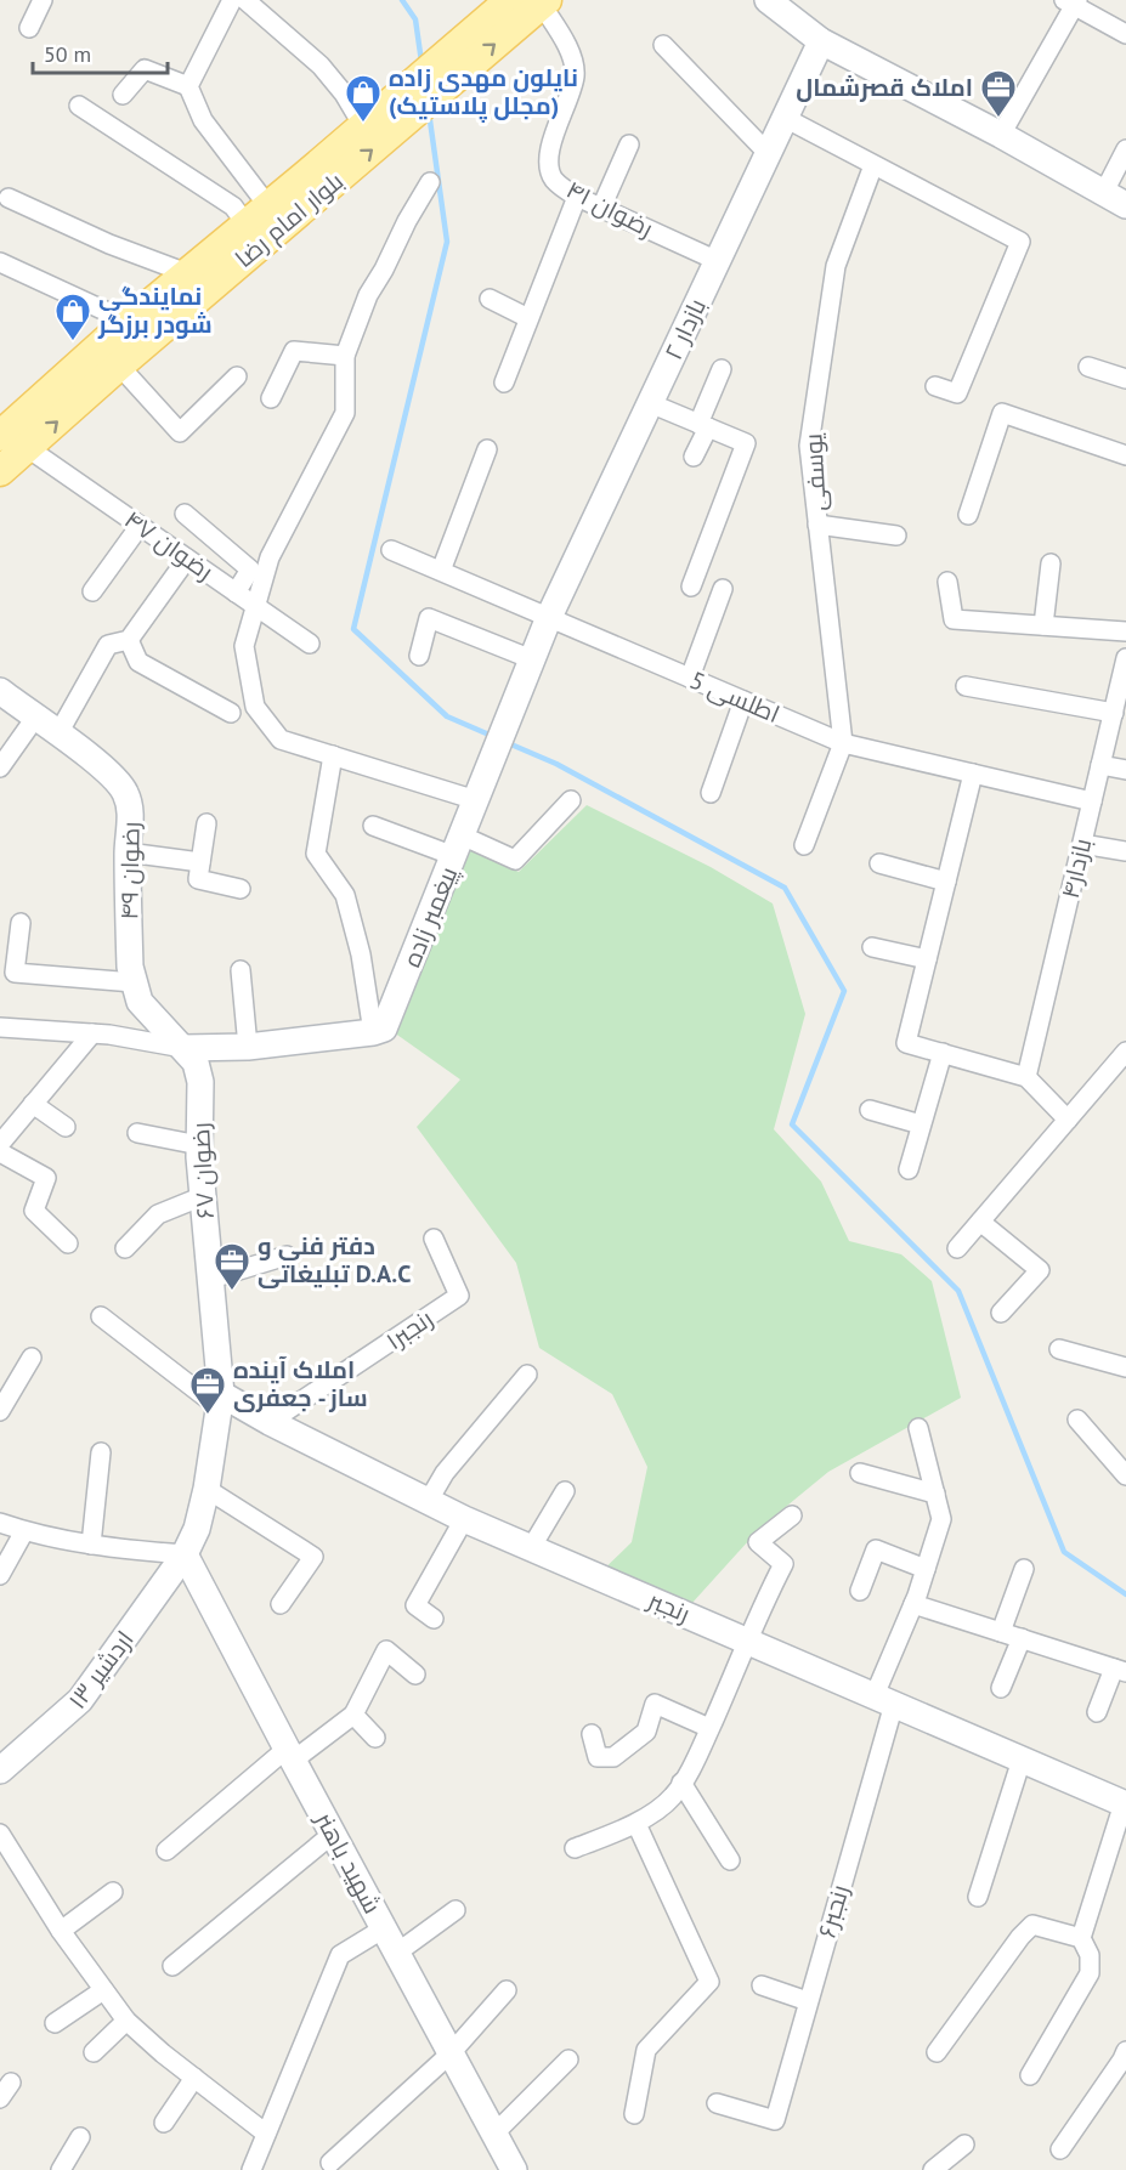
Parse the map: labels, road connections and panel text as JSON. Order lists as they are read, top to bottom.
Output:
{
  "streets": {
    "main road": ["بلوار امام رضا"],
    "street": [
      "رضوان ۴۱",
      "بازدار ۲",
      "یوسفی",
      "رضوان ۴۷",
      "اطلسی 5",
      "بازدار۴",
      "رضوان ۴۹",
      "پیغمبر زاده",
      "رضوان ۶۷",
      "رنجبر۱",
      "رنجبر",
      "اردشیر ۱۳",
      "شهید باهنر",
      "رنجبر۶"
    ]
  },
  "crossings": [
    ["رضوان ۴۱", "بلوار امام رضا"],
    ["رضوان ۴۱", "بازدار ۲"],
    ["بلوار امام رضا", "رضوان ۴۷"],
    ["بازدار ۲", "اطلسی 5"],
    ["بازدار ۲", "پیغمبر زاده"],
    ["یوسفی", "اطلسی 5"],
    ["اطلسی 5", "بازدار۴"],
    ["اطلسی 5", "پیغمبر زاده"],
    ["رضوان ۴۹", "رضوان ۶۷"],
    ["رضوان ۶۷", "رنجبر"],
    ["رضوان ۶۷", "اردشیر ۱۳"],
    ["رضوان ۶۷", "شهید باهنر"],
    ["رنجبر۱", "رنجبر"],
    ["رنجبر", "رنجبر۶"],
    ["اردشیر ۱۳", "شهید باهنر"]
  ],
  "places": {
    "office": ["املاک قصرشمال", "دفتر فنی و تبلیغاتی D.A.C", "املاک آینده ساز - جعفری"],
    "shop": ["نایلون مهدی زاده (مجلل پلاستیک)", "نمایندگی شودر برزگر"]
  },
  "scale_bar": "50 m"
}
